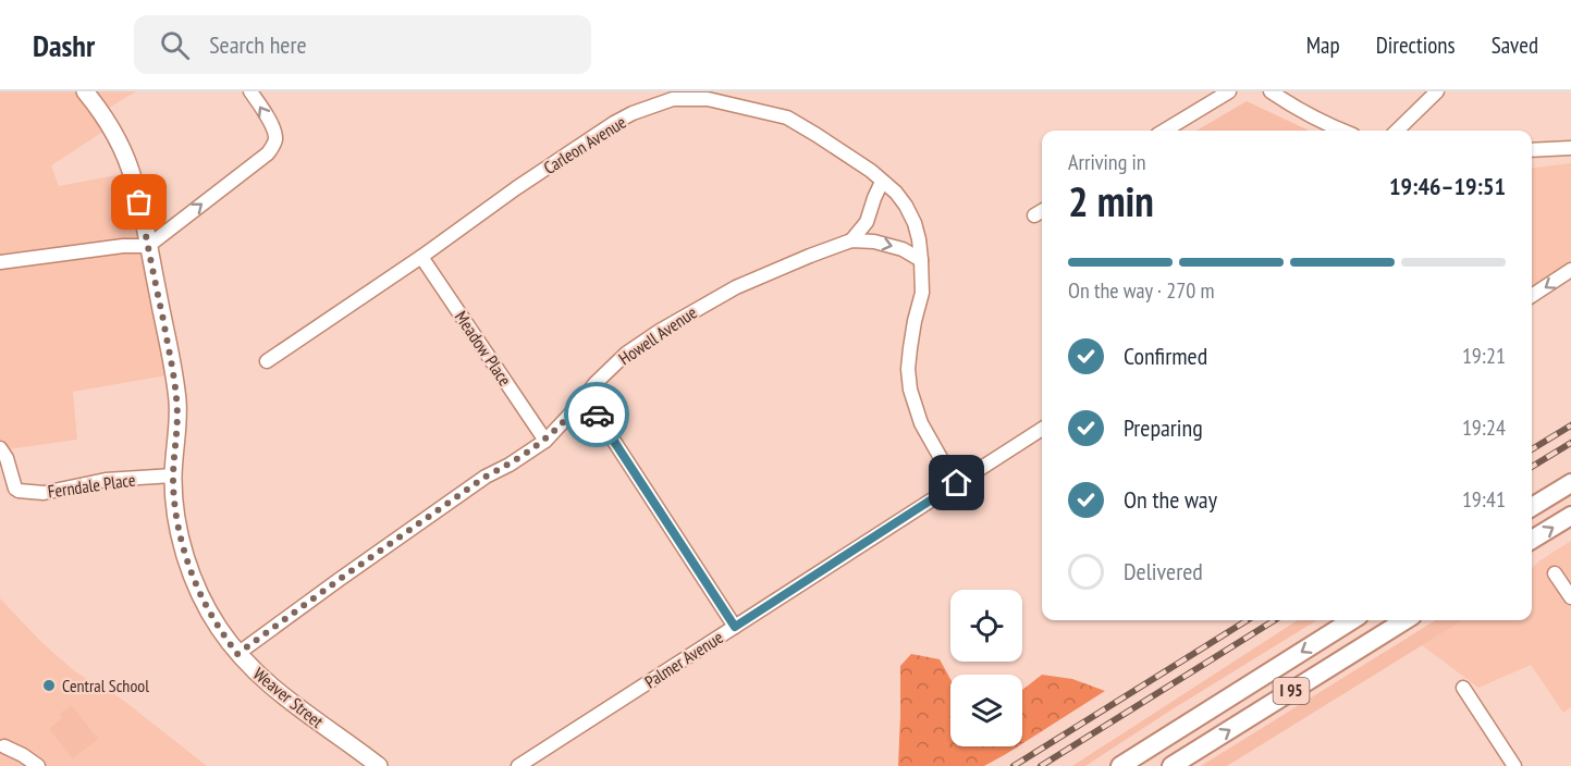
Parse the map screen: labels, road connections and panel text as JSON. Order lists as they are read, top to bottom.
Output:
{
  "streets": {
    "highway": ["I 95"],
    "main road": ["Weaver Street"],
    "street": [
      "Carleon Avenue",
      "Howell Avenue",
      "Meadow Place",
      "Ferndale Place",
      "Palmer Avenue"
    ]
  },
  "crossings": [
    ["Carleon Avenue", "Howell Avenue"],
    ["Carleon Avenue", "Meadow Place"],
    ["Carleon Avenue", "Palmer Avenue"],
    ["Howell Avenue", "Meadow Place"],
    ["Howell Avenue", "Weaver Street"],
    ["Ferndale Place", "Weaver Street"]
  ],
  "places": ["Central School"],
  "page": {
    "header": "Dashr",
    "search": "Search here",
    "nav": ["Map", "Directions", "Saved"],
    "heading": ["2 min", "Arriving in", "19:46–19:51"],
    "bar": "On the way · 270 m",
    "list": [
      ["Confirmed", "19:21"],
      ["Preparing", "19:24"],
      ["On the way", "19:41"],
      "Delivered"
    ]
  }
}
